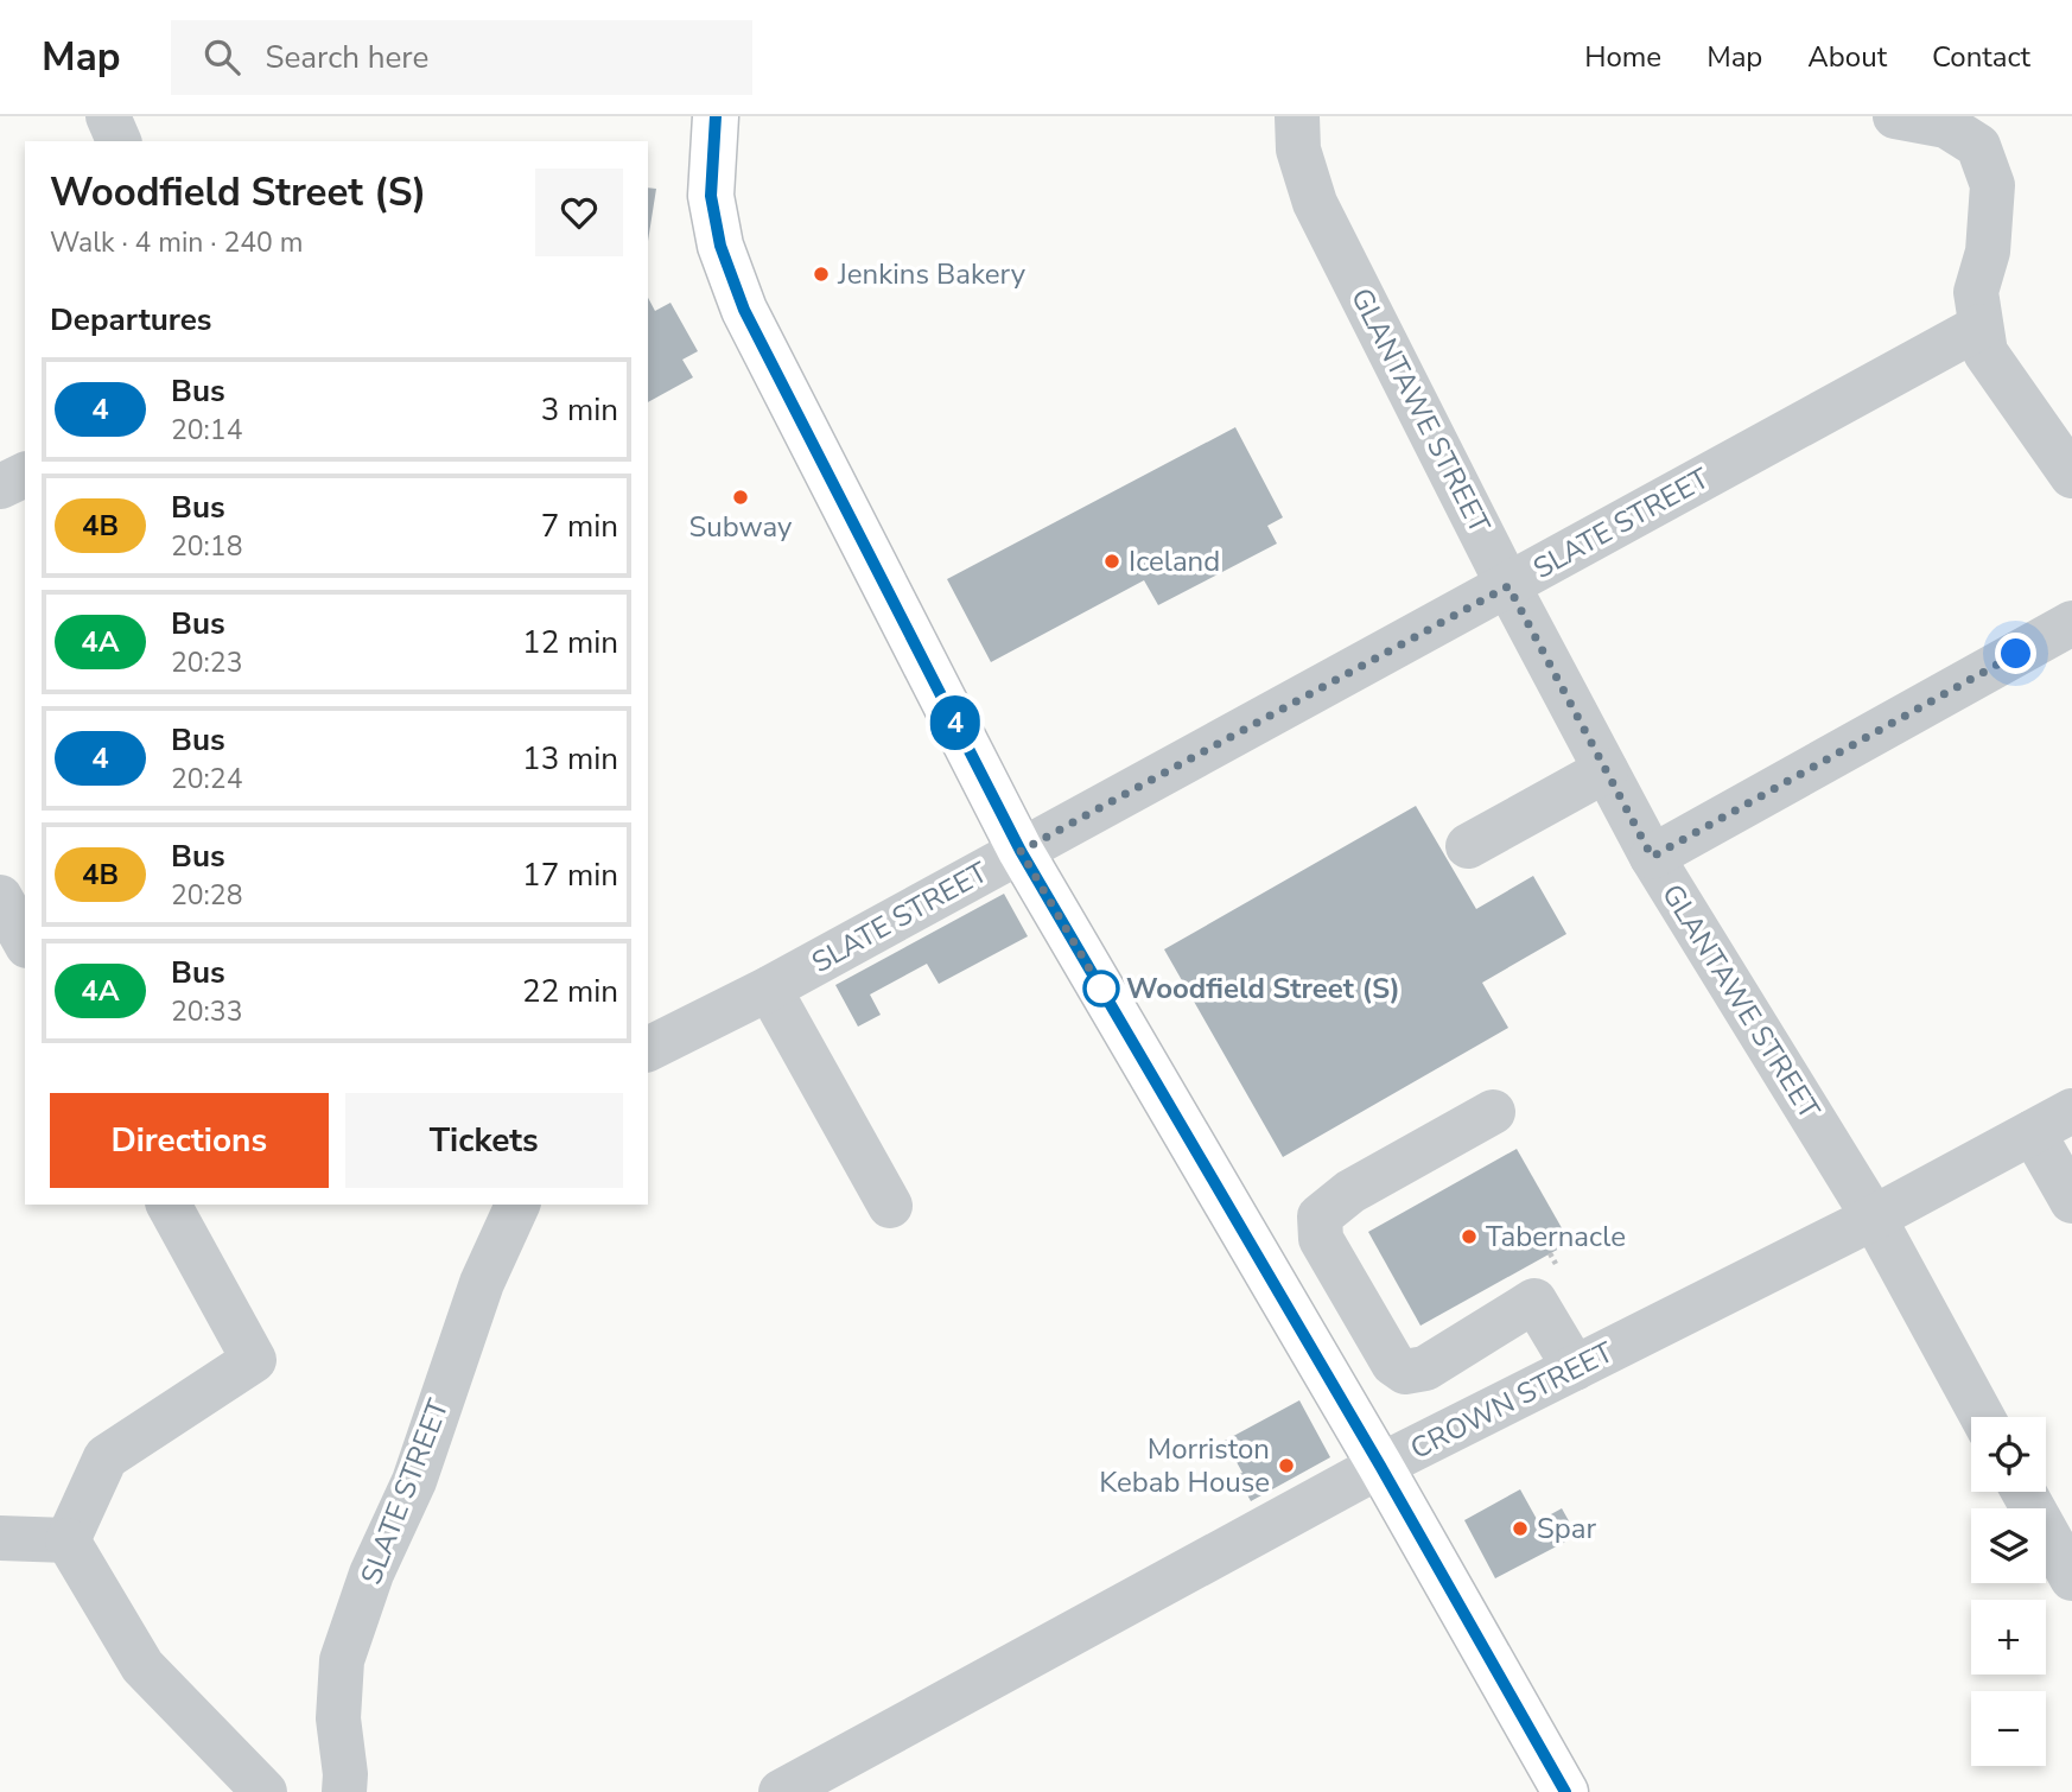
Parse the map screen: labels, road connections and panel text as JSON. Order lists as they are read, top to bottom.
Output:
{
  "streets": {
    "street": ["GLANTAWE STREET", "SLATE STREET", "CROWN STREET"]
  },
  "crossings": [
    ["GLANTAWE STREET", "SLATE STREET"],
    ["GLANTAWE STREET", "CROWN STREET"]
  ],
  "places": [
    "Jenkins Bakery",
    "Subway",
    "Iceland",
    "Woodfield Street (S)",
    "Tabernacle",
    "Morriston Kebab House",
    "Spar"
  ],
  "lines": ["bus line 4"],
  "page": {
    "header": "Map",
    "search": "Search here",
    "nav": [
      "Home",
      "Map",
      "About",
      "Contact"
    ],
    "on_map": "4",
    "heading": [
      ["Woodfield Street (S)", "Walk · 4 min · 240 m"],
      "Departures"
    ],
    "list": [
      {
        "mark": "4",
        "name": "Bus",
        "note": "20:14",
        "value": "3 min"
      },
      {
        "mark": "4B",
        "name": "Bus",
        "note": "20:18",
        "value": "7 min"
      },
      {
        "mark": "4A",
        "name": "Bus",
        "note": "20:23",
        "value": "12 min"
      },
      {
        "mark": "4",
        "name": "Bus",
        "note": "20:24",
        "value": "13 min"
      },
      {
        "mark": "4B",
        "name": "Bus",
        "note": "20:28",
        "value": "17 min"
      },
      {
        "mark": "4A",
        "name": "Bus",
        "note": "20:33",
        "value": "22 min"
      }
    ],
    "buttons": ["Directions", "Tickets"],
    "map_buttons": ["+", "−"]
  }
}
